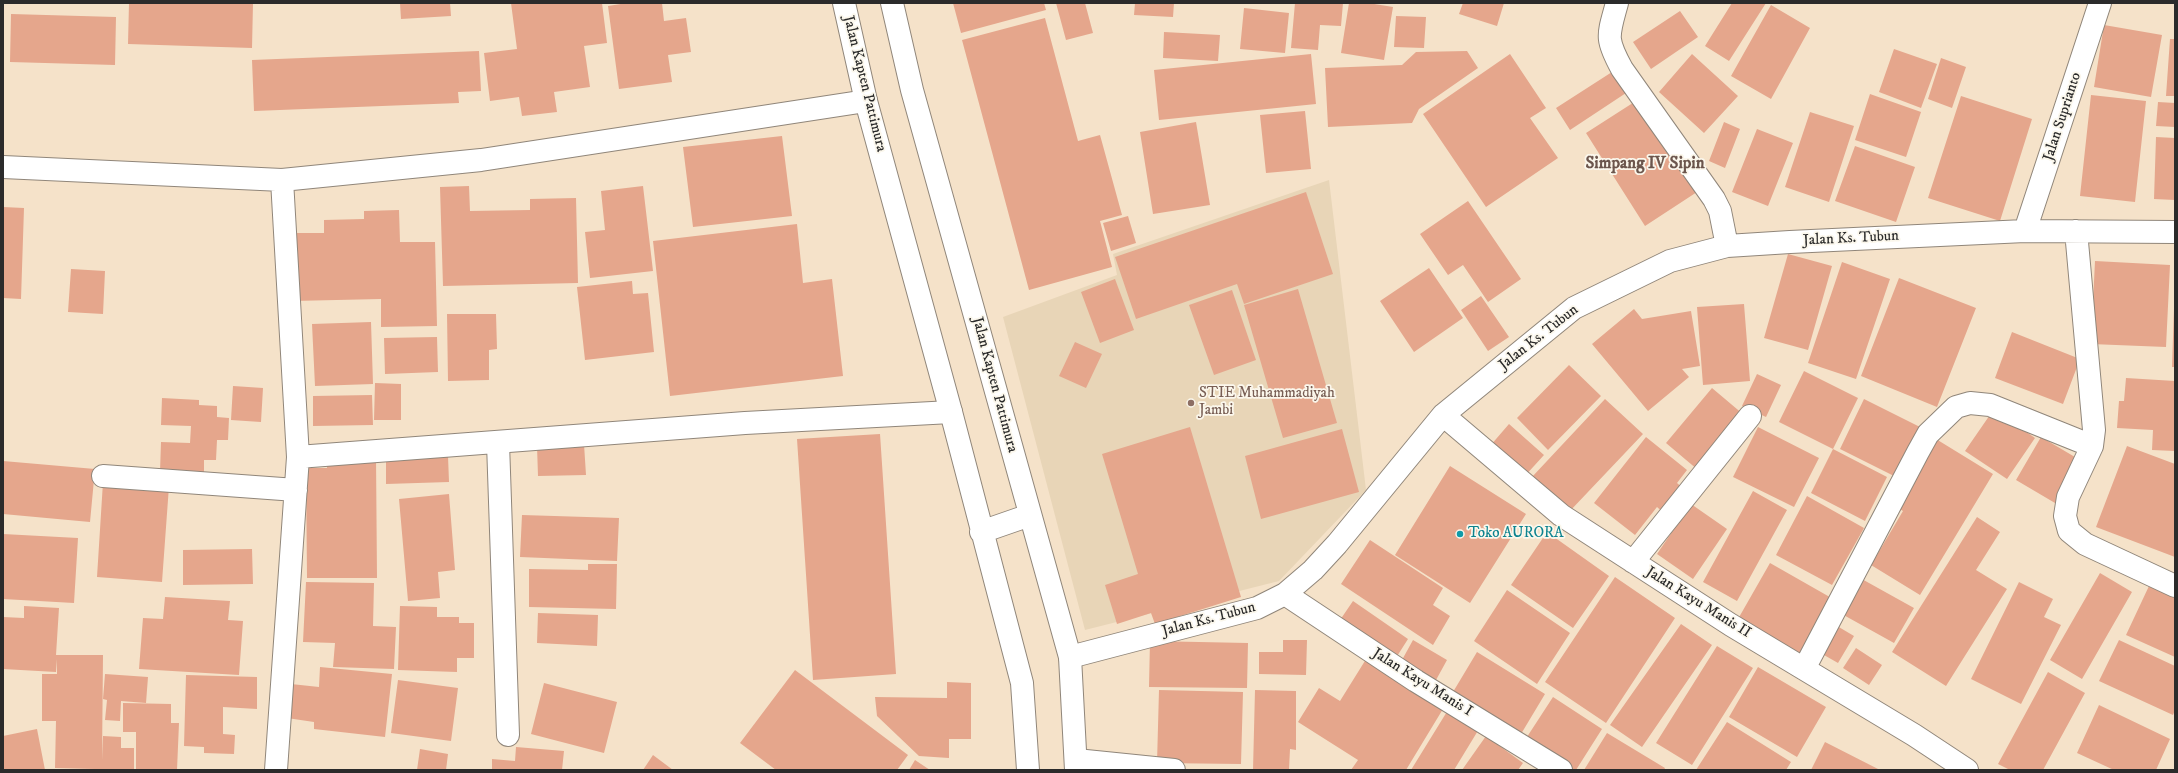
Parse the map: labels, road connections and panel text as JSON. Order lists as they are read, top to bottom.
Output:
{
  "streets": {
    "street": [
      "Jalan Kapten Pattimura",
      "Jalan Suprianto",
      "Jalan Ks. Tubun",
      "Jalan Kayu Manis II",
      "Jalan Kayu Manis I"
    ]
  },
  "crossings": [
    ["Jalan Kapten Pattimura", "Jalan Ks. Tubun"],
    ["Jalan Suprianto", "Jalan Ks. Tubun"],
    ["Jalan Ks. Tubun", "Jalan Kayu Manis II"],
    ["Jalan Ks. Tubun", "Jalan Kayu Manis I"]
  ],
  "districts": ["Simpang IV Sipin"],
  "places": ["STIE Muhammadiyah Jambi", "Toko AURORA"]
}
